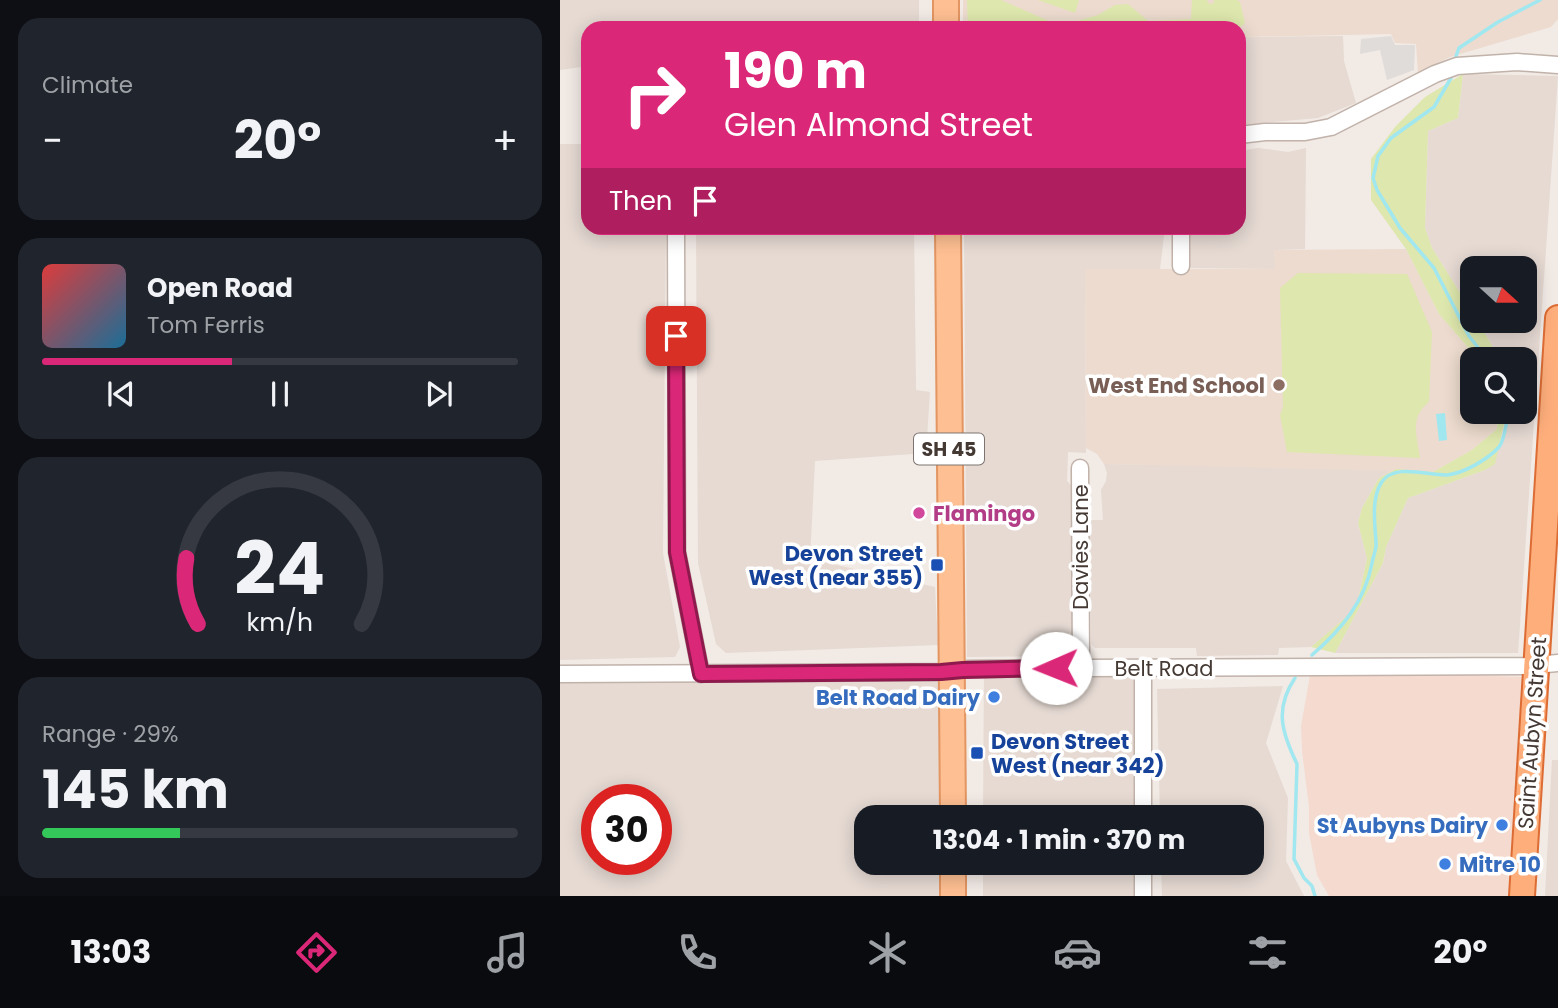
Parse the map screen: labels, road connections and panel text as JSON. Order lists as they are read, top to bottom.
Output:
{
  "streets": {
    "highway": ["Saint Aubyn Street"],
    "main road": ["SH 45"],
    "street": ["Davies Lane", "Belt Road"]
  },
  "crossings": [
    ["SH 45", "Belt Road"],
    ["Davies Lane", "Belt Road"],
    ["Belt Road", "Saint Aubyn Street"]
  ],
  "places": {
    "other": [
      "West End School",
      "Flamingo",
      "Belt Road Dairy",
      "St Aubyns Dairy",
      "Mitre 10"
    ],
    "transit": ["Devon Street West (near 355)", "Devon Street West (near 342)"]
  },
  "north": "right",
  "page": {
    "tile": [
      "Climate",
      ["Range · 29%", "145 km"]
    ],
    "turn": ["190 m", "Glen Almond Street"],
    "heat": ["−", "20°", "+"],
    "then": "Then",
    "song": ["Open Road", "Tom Ferris"],
    "limit": "30",
    "trip": "13:04 · 1 min · 370 m",
    "tabs": ["13:03", "20°"],
    "gauge": ["24", "km/h"]
  }
}
